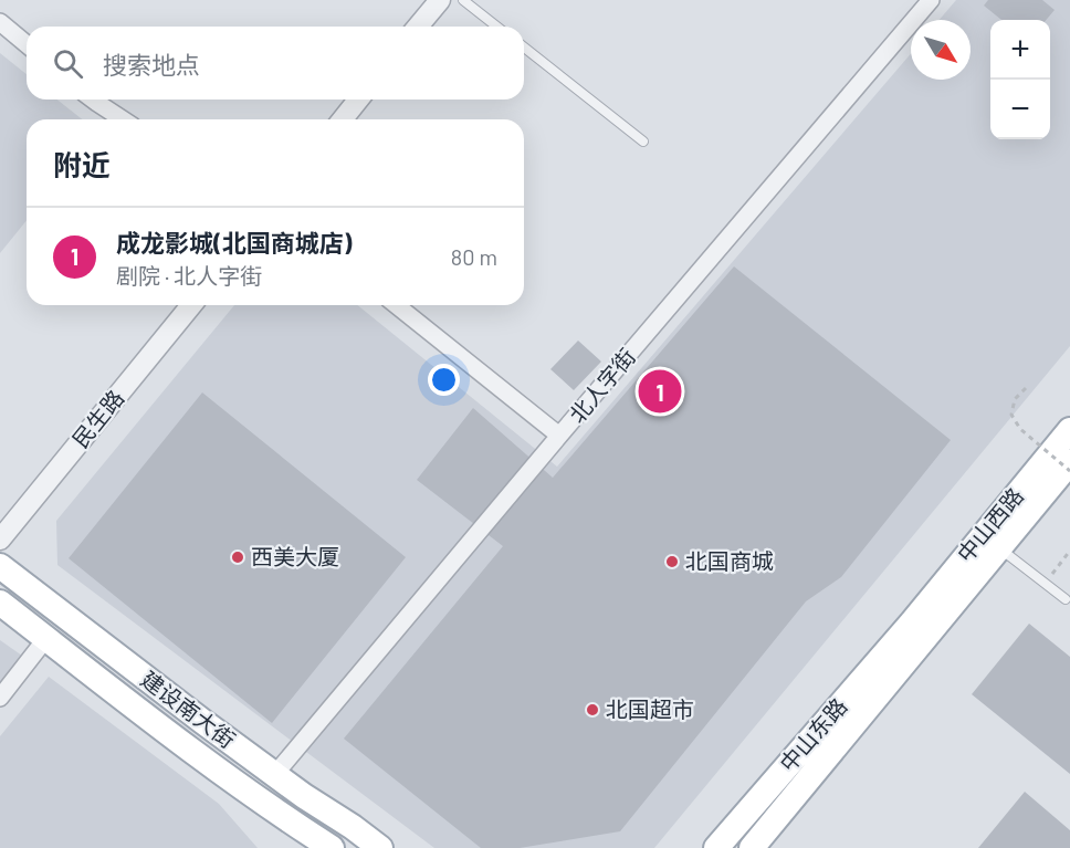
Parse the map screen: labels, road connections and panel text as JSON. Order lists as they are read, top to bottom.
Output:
{
  "streets": {
    "main road": ["中山西路", "建设南大街", "中山东路"],
    "street": ["北人字街", "民生路"]
  },
  "crossings": [
    ["北人字街", "建设南大街"],
    ["中山西路", "中山东路"]
  ],
  "places": ["西美大厦", "北国商城", "北国超市"],
  "north": "bottom right",
  "page": {
    "map_buttons": ["+", "−"],
    "search": "搜索地点",
    "heading": "附近",
    "list": [
      {
        "mark": "1",
        "name": "成龙影城(北国商城店)",
        "note": "剧院 · 北人字街",
        "value": "80 m"
      }
    ],
    "pins": "1"
  }
}
